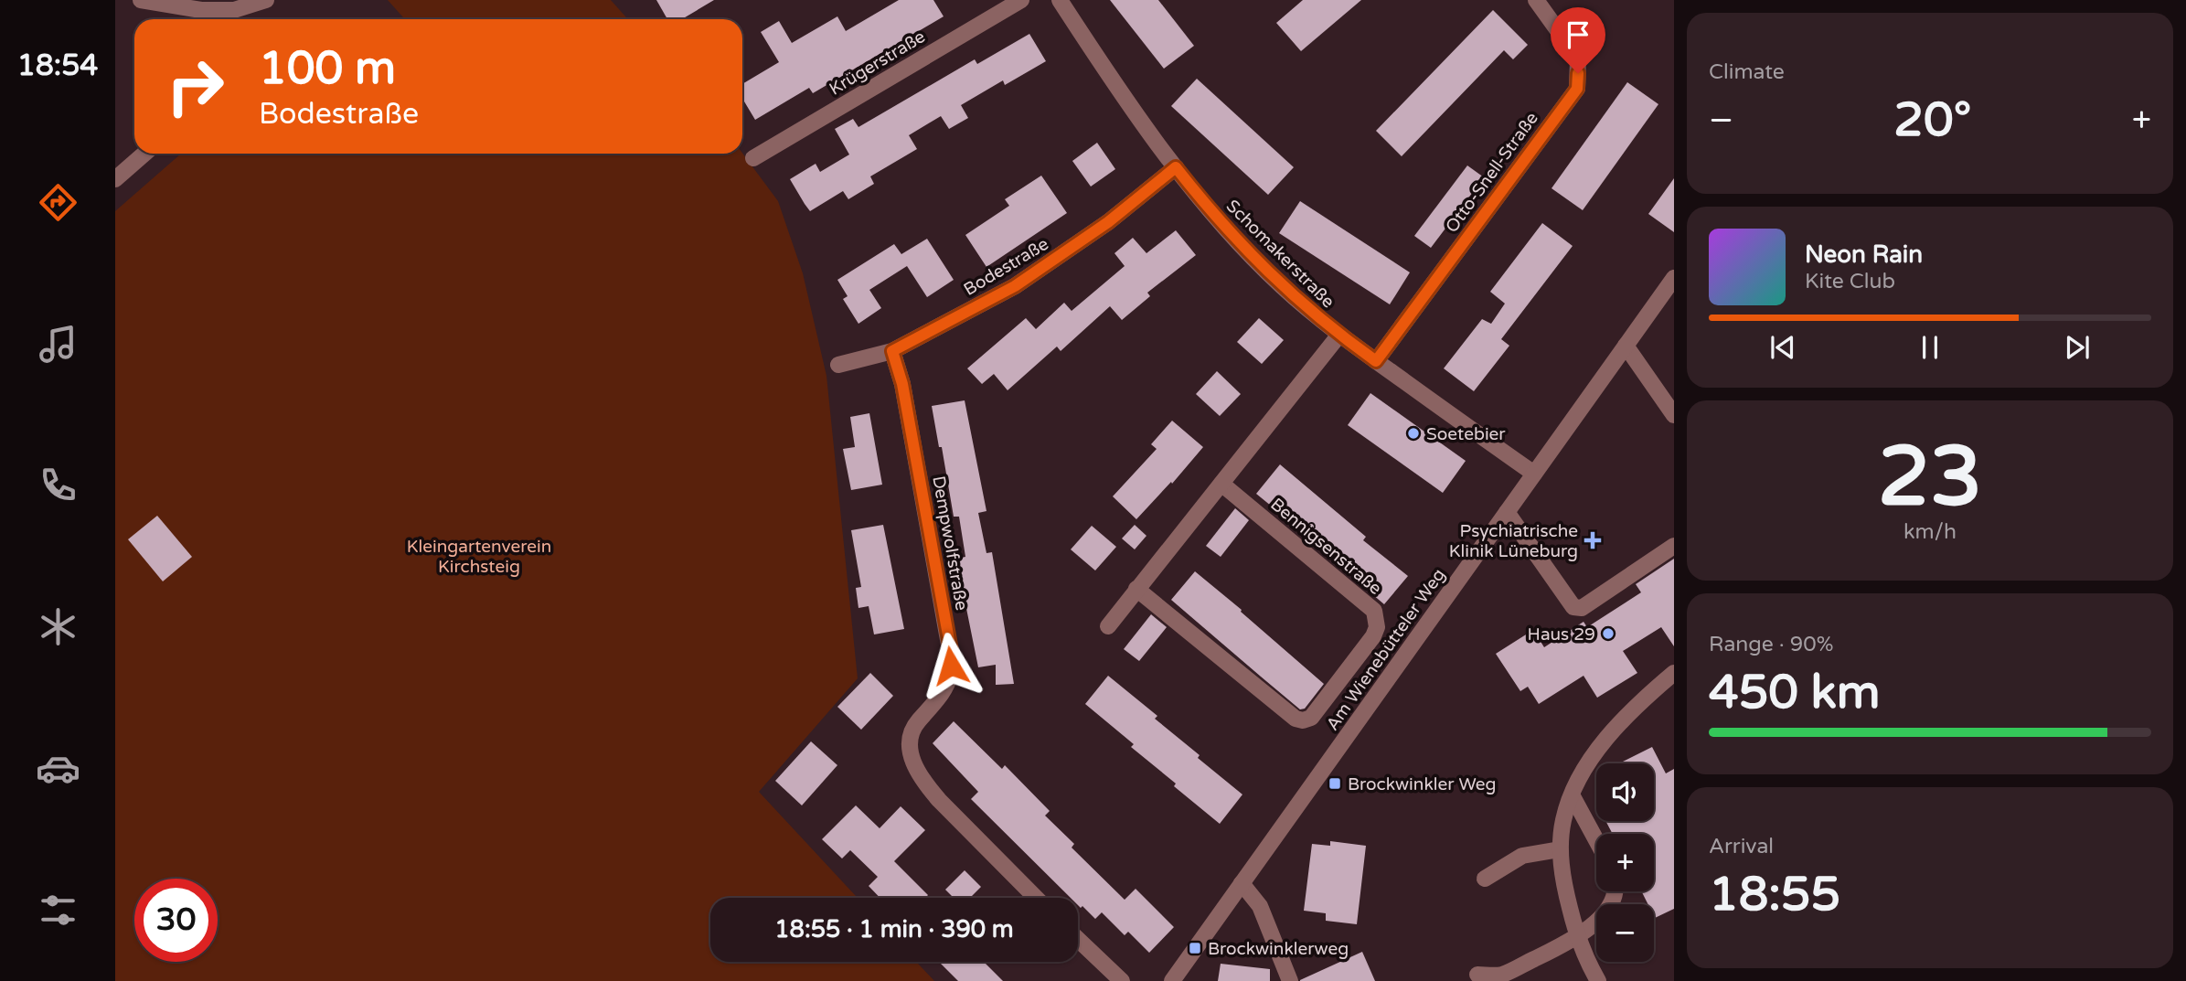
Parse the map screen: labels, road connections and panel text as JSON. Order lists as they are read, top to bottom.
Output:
{
  "streets": {
    "street": [
      "Krügerstraße",
      "Otto-Snell-Straße",
      "Schomakerstraße",
      "Bodestraße",
      "Dempwolfstraße",
      "Bennigsenstraße",
      "Am Wienebütteler Weg"
    ]
  },
  "crossings": [
    ["Otto-Snell-Straße", "Schomakerstraße"],
    ["Schomakerstraße", "Bodestraße"],
    ["Schomakerstraße", "Am Wienebütteler Weg"],
    ["Bodestraße", "Dempwolfstraße"]
  ],
  "parks": ["Kleingartenverein Kirchsteig"],
  "places": {
    "other": ["Soetebier", "Haus 29"],
    "health": ["Psychiatrische Klinik Lüneburg"],
    "transit": ["Brockwinkler Weg", "Brockwinklerweg"]
  },
  "page": {
    "tabs": "18:54",
    "tile": [
      "Climate",
      ["23", "km/h"],
      ["Range · 90%", "450 km"],
      ["Arrival", "18:55"]
    ],
    "turn": ["100 m", "Bodestraße"],
    "heat": ["−", "20°", "+"],
    "song": ["Neon Rain", "Kite Club"],
    "map_buttons": ["+", "−"],
    "limit": "30",
    "trip": "18:55 · 1 min · 390 m"
  }
}
